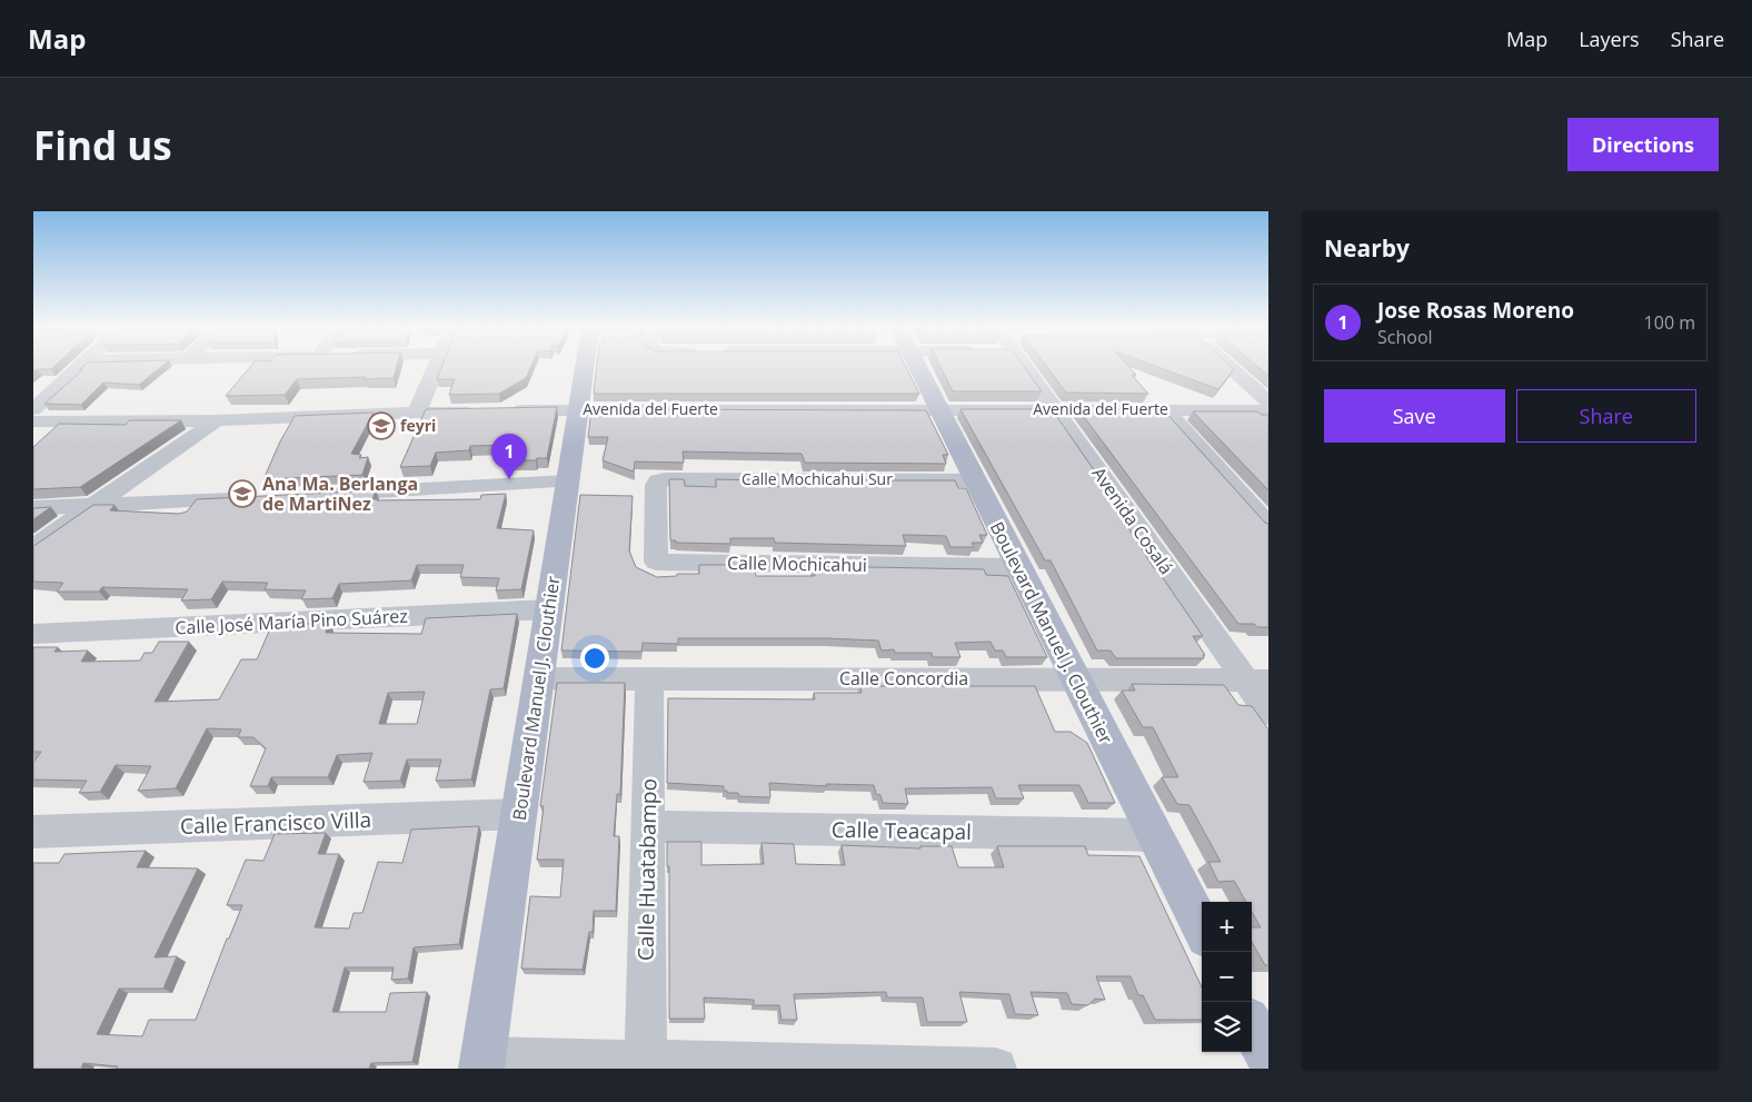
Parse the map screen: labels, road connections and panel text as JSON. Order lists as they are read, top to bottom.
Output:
{
  "streets": {
    "main road": ["Boulevard Manuel J. Clouthier"],
    "street": [
      "Avenida del Fuerte",
      "Calle Mochicahui Sur",
      "Avenida Cosalá",
      "Calle Mochicahui",
      "Calle José María Pino Suárez",
      "Calle Concordia",
      "Calle Francisco Villa",
      "Calle Teacapal",
      "Calle Huatabampo"
    ]
  },
  "crossings": [
    ["Avenida del Fuerte", "Avenida Cosalá"],
    ["Avenida del Fuerte", "Boulevard Manuel J. Clouthier"],
    ["Calle Mochicahui Sur", "Calle Mochicahui"],
    ["Calle Mochicahui Sur", "Boulevard Manuel J. Clouthier"],
    ["Avenida Cosalá", "Calle Concordia"],
    ["Calle Mochicahui", "Boulevard Manuel J. Clouthier"],
    ["Calle José María Pino Suárez", "Boulevard Manuel J. Clouthier"],
    ["Boulevard Manuel J. Clouthier", "Calle Concordia"],
    ["Boulevard Manuel J. Clouthier", "Calle Francisco Villa"],
    ["Boulevard Manuel J. Clouthier", "Calle Teacapal"],
    ["Calle Concordia", "Calle Huatabampo"],
    ["Calle Teacapal", "Calle Huatabampo"]
  ],
  "places": {
    "school or university": ["feyri", "Ana Ma. Berlanga de MartiNez"]
  },
  "page": {
    "header": "Map",
    "nav": ["Map", "Layers", "Share"],
    "buttons": [
      "Directions",
      ["Save", "Share"]
    ],
    "title": "Find us",
    "heading": "Nearby",
    "list": [
      {
        "mark": "1",
        "name": "Jose Rosas Moreno",
        "note": "School",
        "value": "100 m"
      }
    ],
    "pins": "1",
    "map_buttons": ["+", "−"]
  }
}
